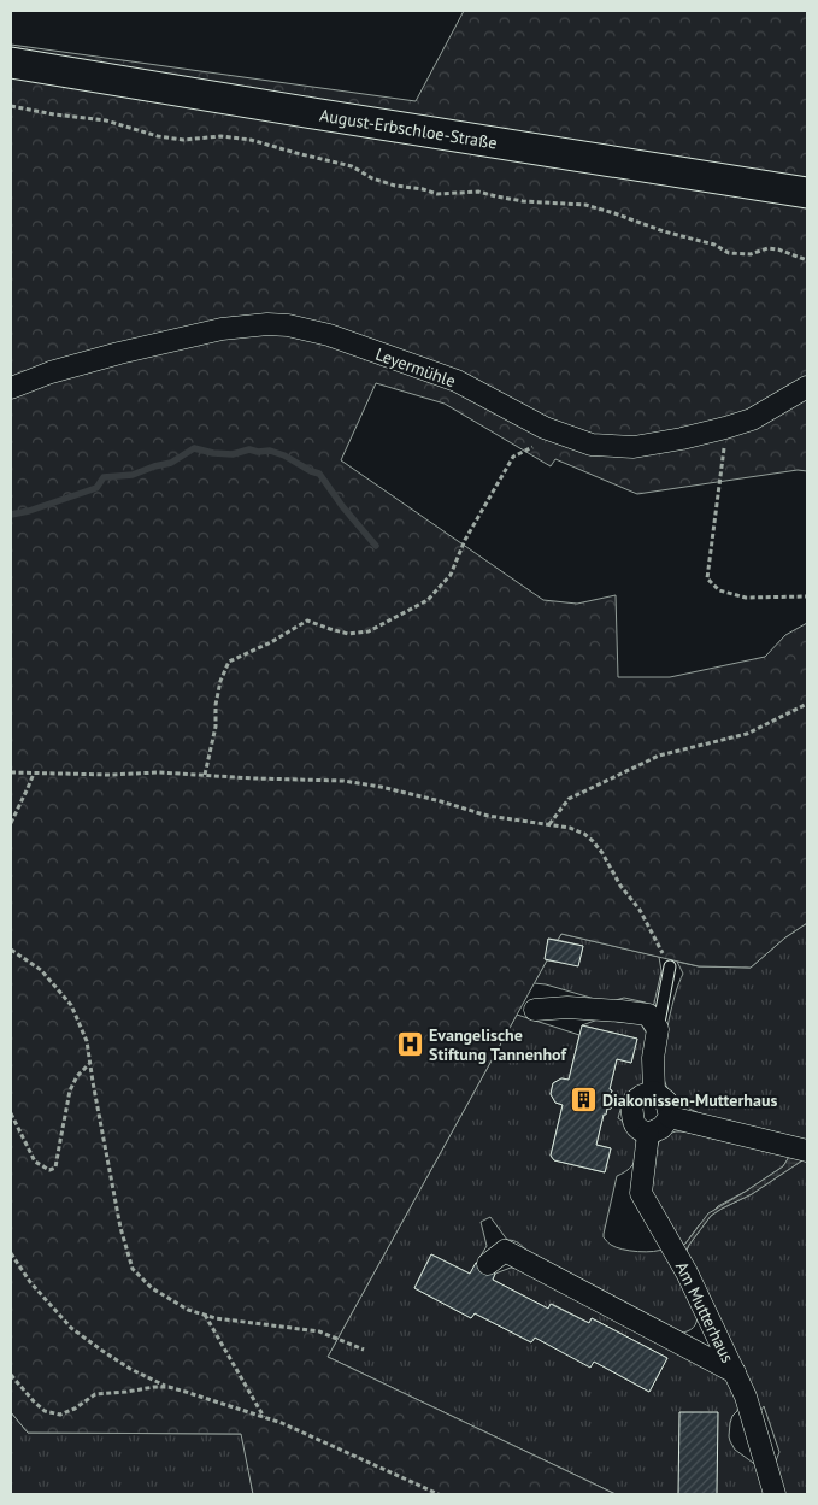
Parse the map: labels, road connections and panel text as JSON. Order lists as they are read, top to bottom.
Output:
{
  "streets": {
    "main road": ["August-Erbschloe-Straße"],
    "street": ["Leyermühle", "Am Mutterhaus"]
  },
  "places": {
    "hospital": ["Evangelische Stiftung Tannenhof"],
    "building": ["Diakonissen-Mutterhaus"]
  }
}
